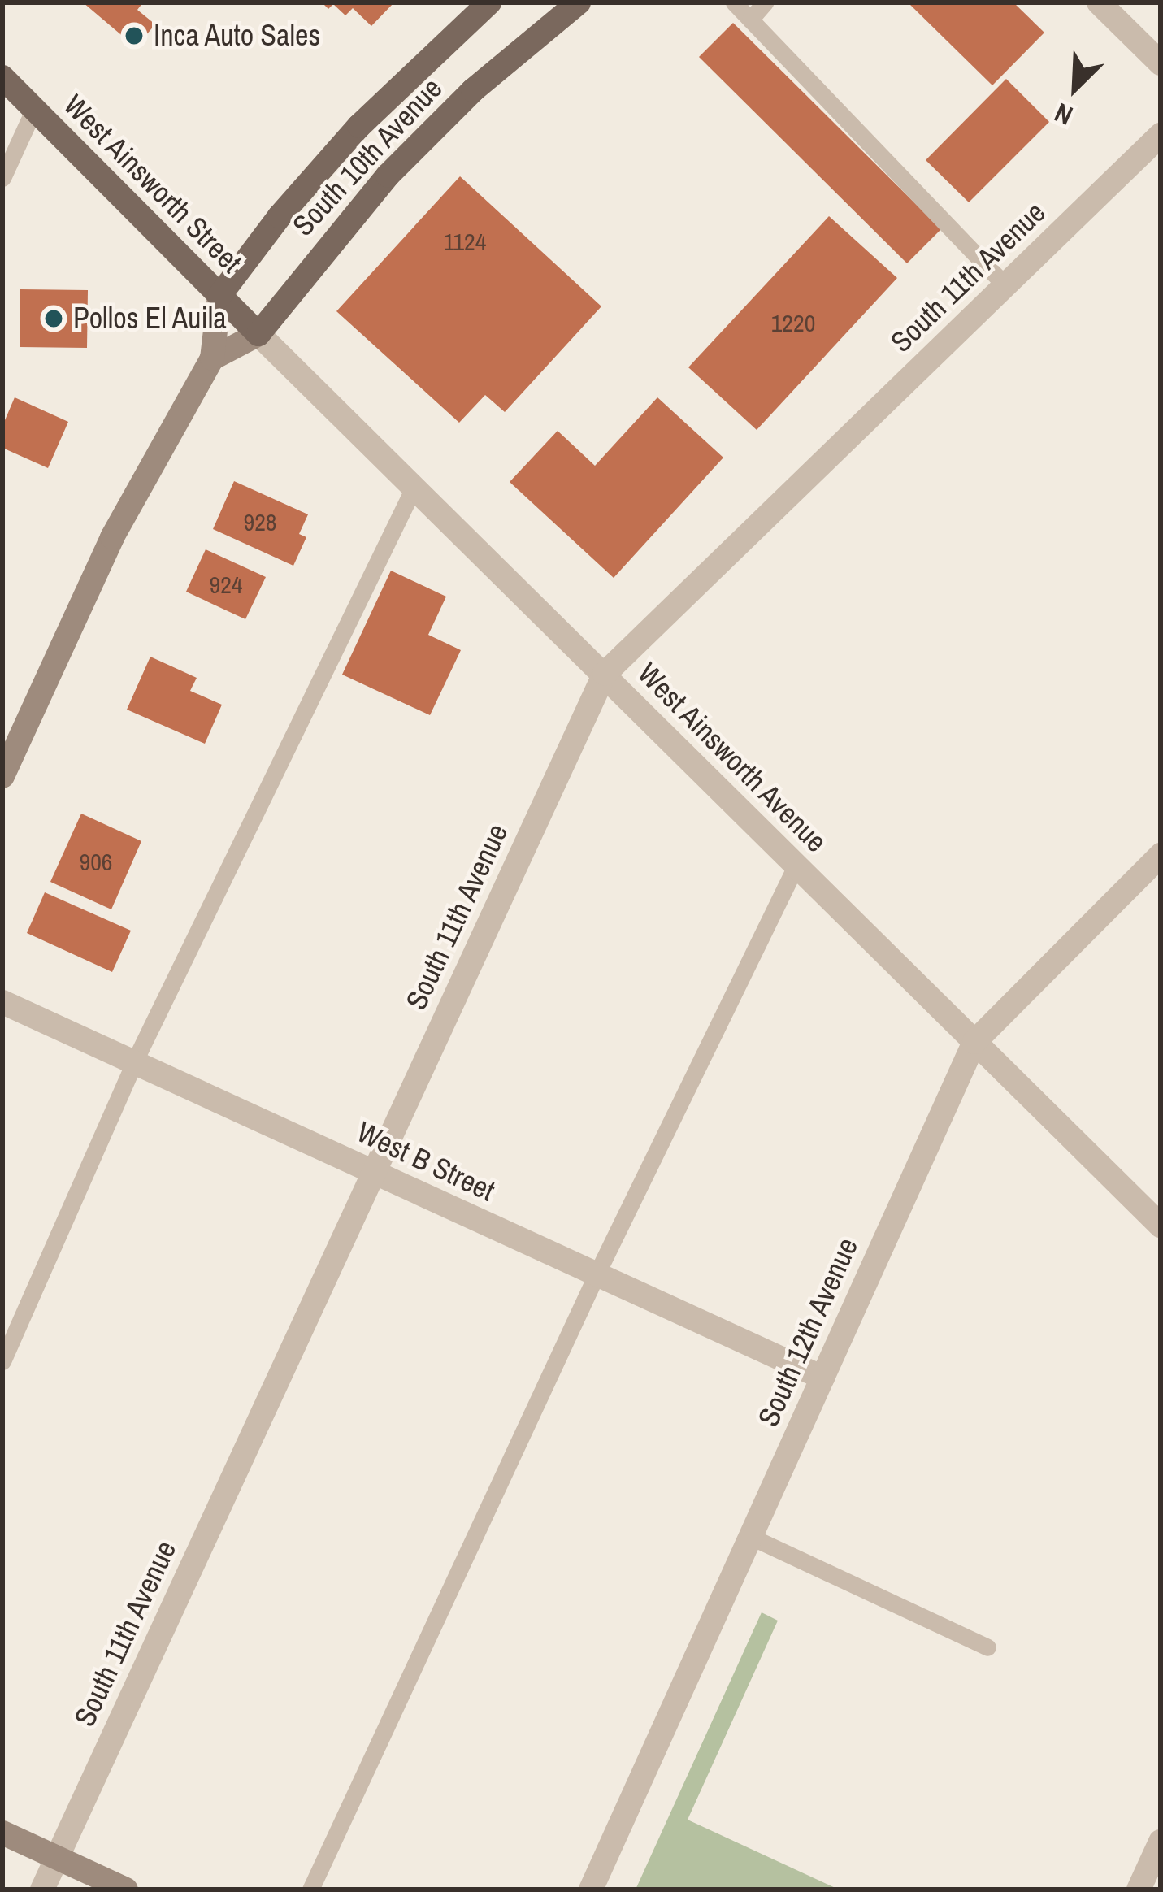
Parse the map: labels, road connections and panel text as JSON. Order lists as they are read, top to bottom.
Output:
{
  "streets": {
    "main road": ["South 10th Avenue", "West Ainsworth Street"],
    "street": [
      "South 11th Avenue",
      "West Ainsworth Avenue",
      "West B Street",
      "South 12th Avenue"
    ]
  },
  "crossings": [
    ["South 10th Avenue", "West Ainsworth Street"],
    ["South 10th Avenue", "West Ainsworth Avenue"],
    ["West Ainsworth Street", "West Ainsworth Avenue"],
    ["South 11th Avenue", "West Ainsworth Avenue"],
    ["South 11th Avenue", "West B Street"],
    ["West Ainsworth Avenue", "South 12th Avenue"],
    ["West B Street", "South 12th Avenue"]
  ],
  "places": ["Inca Auto Sales", "Pollos El Auila"],
  "house_numbers": [
    "1124",
    "1220",
    "928",
    "924",
    "906"
  ],
  "north": "bottom left"
}
